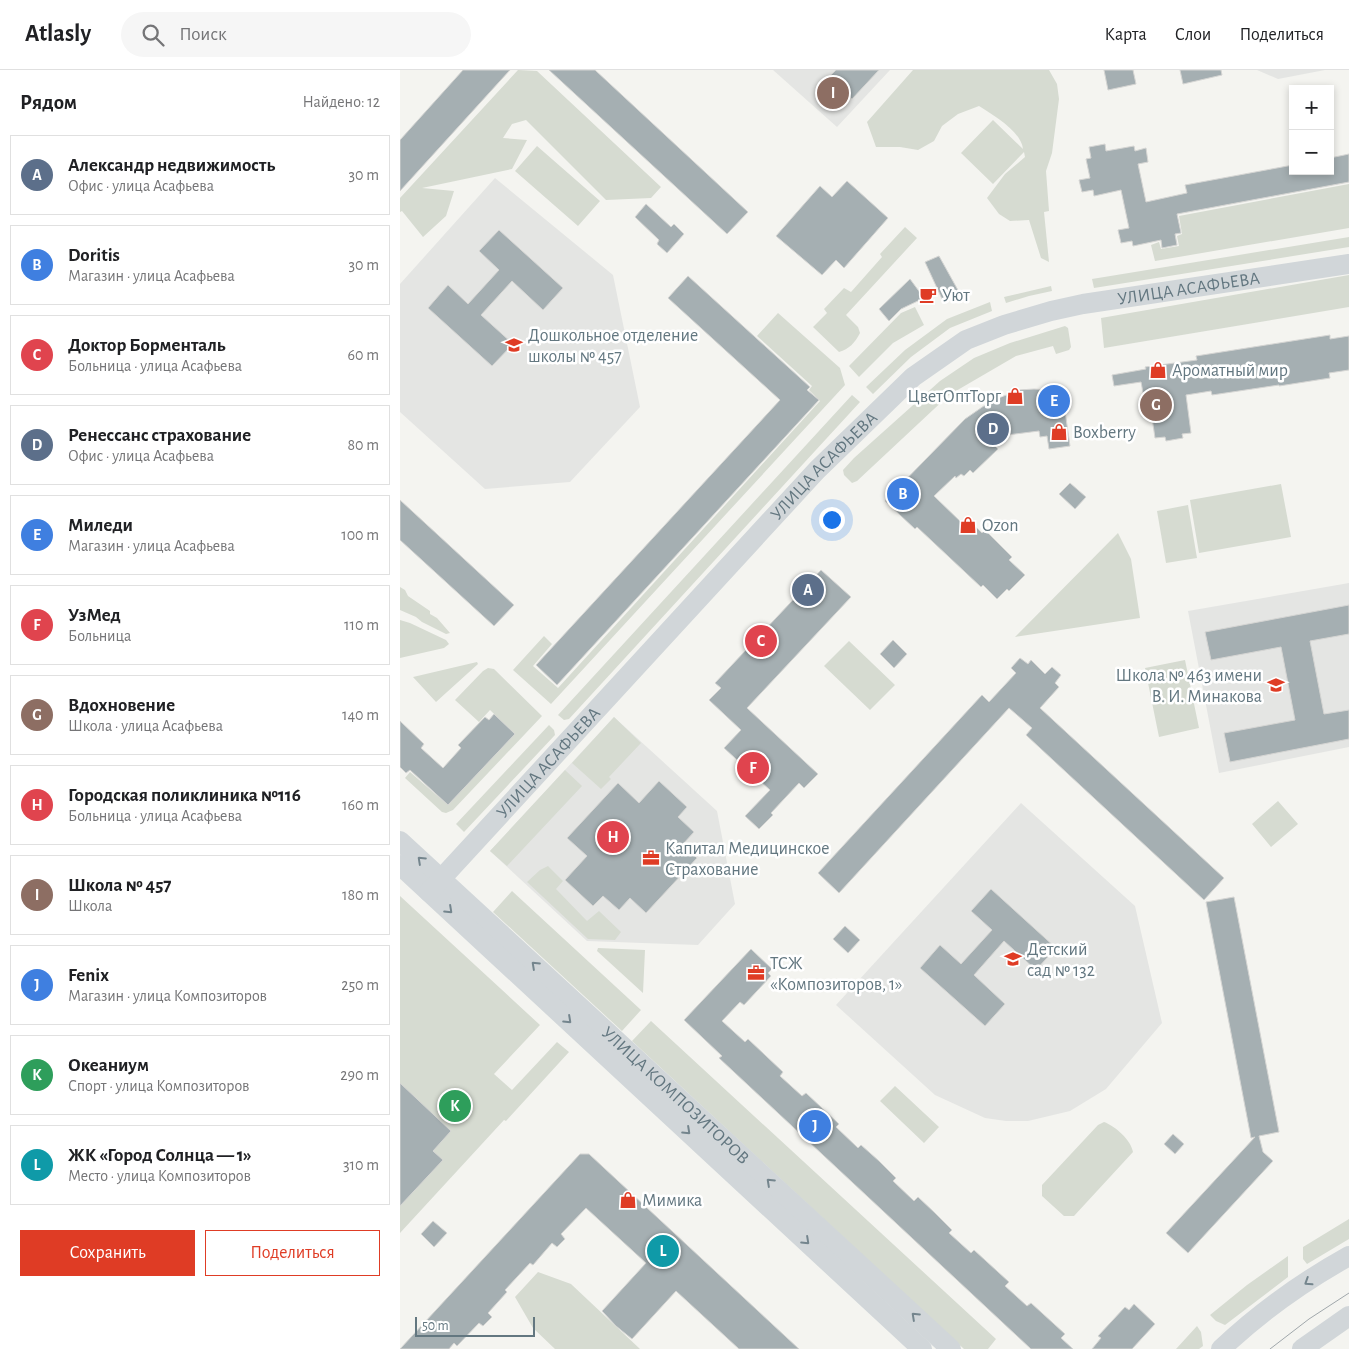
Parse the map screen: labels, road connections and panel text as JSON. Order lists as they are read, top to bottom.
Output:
{
  "streets": {
    "street": ["УЛИЦА АСАФЬЕВА", "УЛИЦА КОМПОЗИТОРОВ"]
  },
  "crossings": [
    ["УЛИЦА АСАФЬЕВА", "УЛИЦА КОМПОЗИТОРОВ"]
  ],
  "places": {
    "cafe": ["Уют"],
    "school or university": ["Дошкольное отделение школы № 457", "Школа № 463 имени В. И. Минакова", "Детский сад № 132"],
    "shop": [
      "Ароматный мир",
      "ЦветОптТорг",
      "Boxberry",
      "Ozon",
      "Мимика"
    ],
    "office": ["Капитал Медицинское Страхование", "ТСЖ «Композиторов, 1»"]
  },
  "scale_bar": "50 m",
  "page": {
    "header": "Atlasly",
    "search": "Поиск",
    "nav": ["Карта", "Слои", "Поделиться"],
    "heading": ["Рядом", "Найдено: 12"],
    "pins": [
      "I",
      "E",
      "G",
      "D",
      "B",
      "A",
      "C",
      "F",
      "H",
      "K",
      "J",
      "L"
    ],
    "map_buttons": ["+", "−"],
    "list": [
      {
        "mark": "A",
        "name": "Александр недвижимость",
        "note": "Офис · улица Асафьева",
        "value": "30 m"
      },
      {
        "mark": "B",
        "name": "Doritis",
        "note": "Магазин · улица Асафьева",
        "value": "30 m"
      },
      {
        "mark": "C",
        "name": "Доктор Борменталь",
        "note": "Больница · улица Асафьева",
        "value": "60 m"
      },
      {
        "mark": "D",
        "name": "Ренессанс страхование",
        "note": "Офис · улица Асафьева",
        "value": "80 m"
      },
      {
        "mark": "E",
        "name": "Миледи",
        "note": "Магазин · улица Асафьева",
        "value": "100 m"
      },
      {
        "mark": "F",
        "name": "УзМед",
        "note": "Больница",
        "value": "110 m"
      },
      {
        "mark": "G",
        "name": "Вдохновение",
        "note": "Школа · улица Асафьева",
        "value": "140 m"
      },
      {
        "mark": "H",
        "name": "Городская поликлиника №116",
        "note": "Больница · улица Асафьева",
        "value": "160 m"
      },
      {
        "mark": "I",
        "name": "Школа № 457",
        "note": "Школа",
        "value": "180 m"
      },
      {
        "mark": "J",
        "name": "Fenix",
        "note": "Магазин · улица Композиторов",
        "value": "250 m"
      },
      {
        "mark": "K",
        "name": "Океаниум",
        "note": "Спорт · улица Композиторов",
        "value": "290 m"
      },
      {
        "mark": "L",
        "name": "ЖК «Город Солнца — 1»",
        "note": "Место · улица Композиторов",
        "value": "310 m"
      }
    ],
    "buttons": ["Сохранить", "Поделиться"],
    "scale": "50 m"
  }
}
